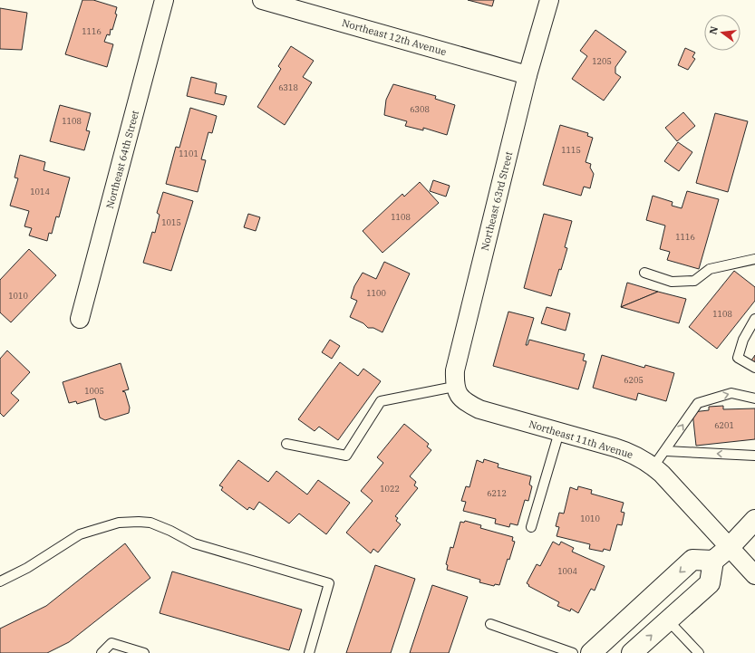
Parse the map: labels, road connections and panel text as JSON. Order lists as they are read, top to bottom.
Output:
{
  "streets": {
    "street": [
      "Northeast 12th Avenue",
      "Northeast 64th Street",
      "Northeast 63rd Street",
      "Northeast 11th Avenue"
    ]
  },
  "crossings": [
    ["Northeast 12th Avenue", "Northeast 63rd Street"],
    ["Northeast 63rd Street", "Northeast 11th Avenue"]
  ],
  "house_numbers": [
    "1116",
    "1205",
    "6318",
    "6308",
    "1108",
    "1115",
    "1101",
    "1014",
    "1108",
    "1015",
    "1116",
    "1100",
    "1010",
    "1108",
    "6205",
    "1005",
    "6201",
    "1022",
    "6212",
    "1010",
    "1004"
  ],
  "north": "left"
}
